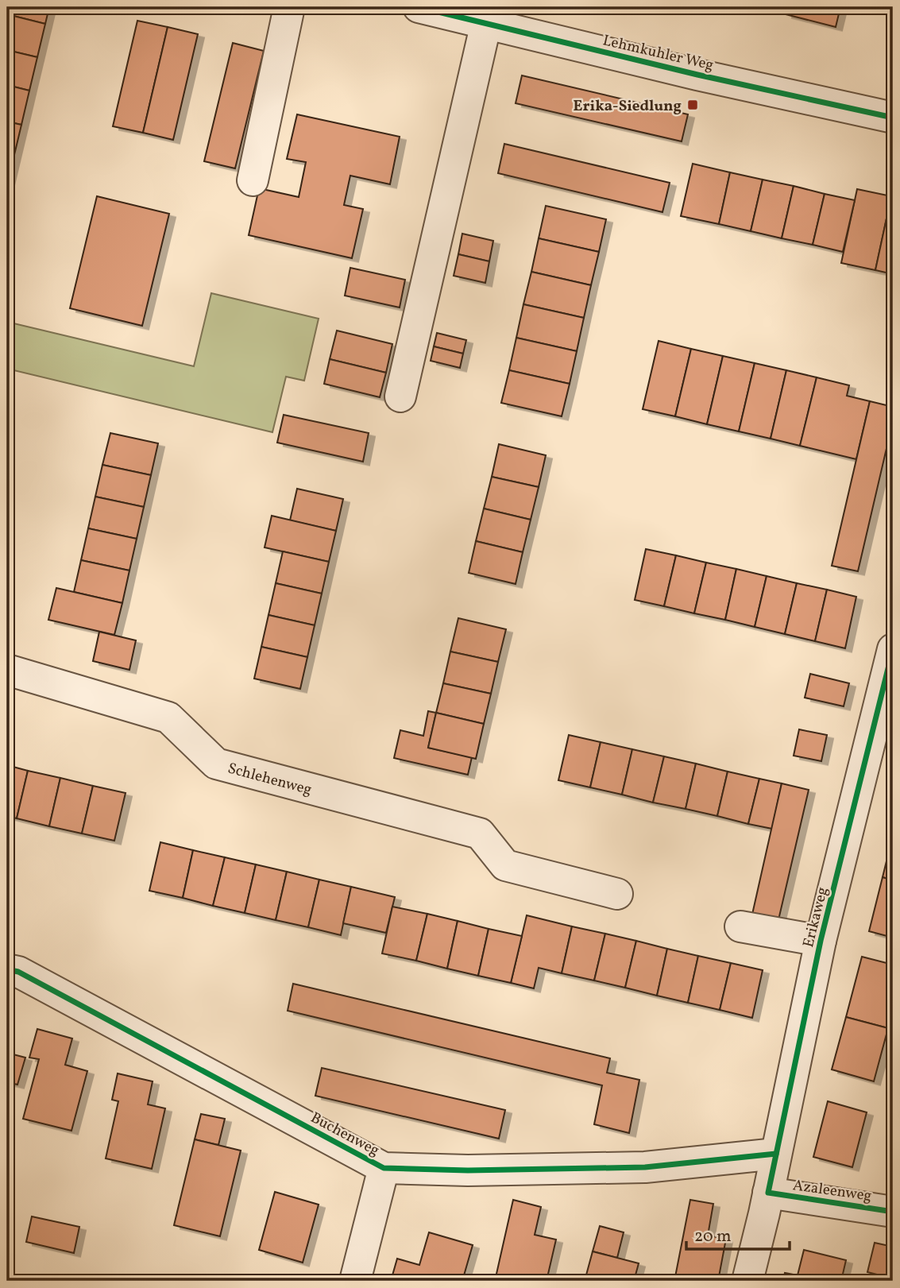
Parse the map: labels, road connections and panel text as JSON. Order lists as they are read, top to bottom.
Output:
{
  "streets": {
    "street": [
      "Lehmkuhler Weg",
      "Schlehenweg",
      "Erikaweg",
      "Buchenweg",
      "Azaleenweg"
    ]
  },
  "crossings": [
    ["Erikaweg", "Buchenweg"],
    ["Erikaweg", "Azaleenweg"]
  ],
  "places": {
    "transit": ["Erika-Siedlung"]
  },
  "scale_bar": "20 m"
}
